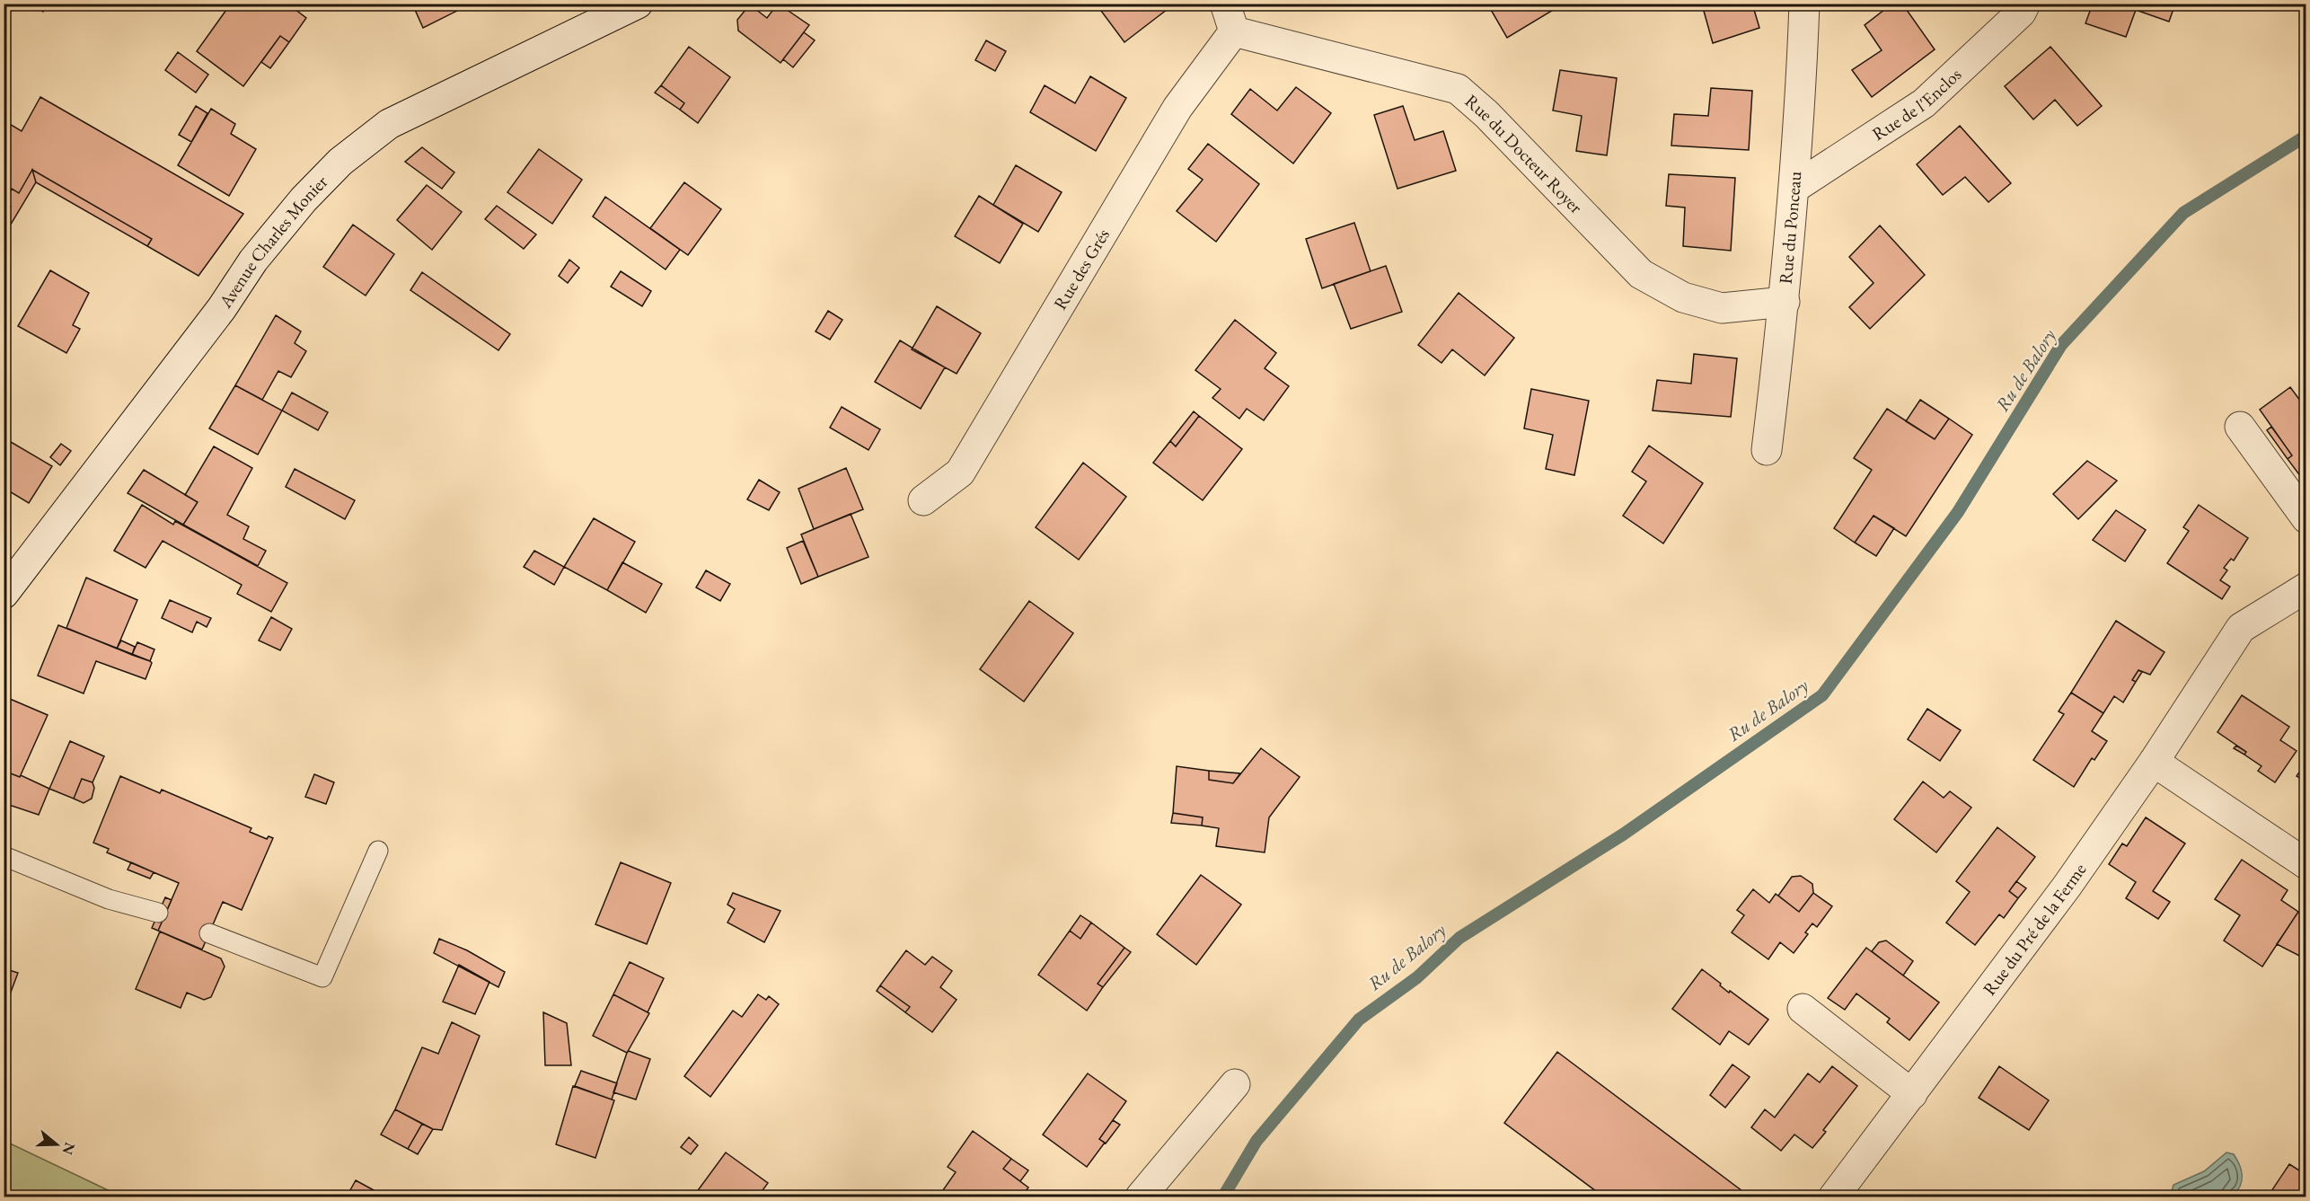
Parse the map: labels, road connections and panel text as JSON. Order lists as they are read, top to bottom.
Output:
{
  "streets": {
    "street": [
      "Rue de l'Enclos",
      "Rue du Docteur Royer",
      "Rue du Ponceau",
      "Avenue Charles Monier",
      "Rue des Grés",
      "Rue du Pré de la Ferme"
    ]
  },
  "crossings": [
    ["Rue de l'Enclos", "Rue du Ponceau"],
    ["Rue du Docteur Royer", "Rue du Ponceau"],
    ["Rue du Docteur Royer", "Rue des Grés"]
  ],
  "water": ["Ru de Balory"],
  "north": "right"
}
